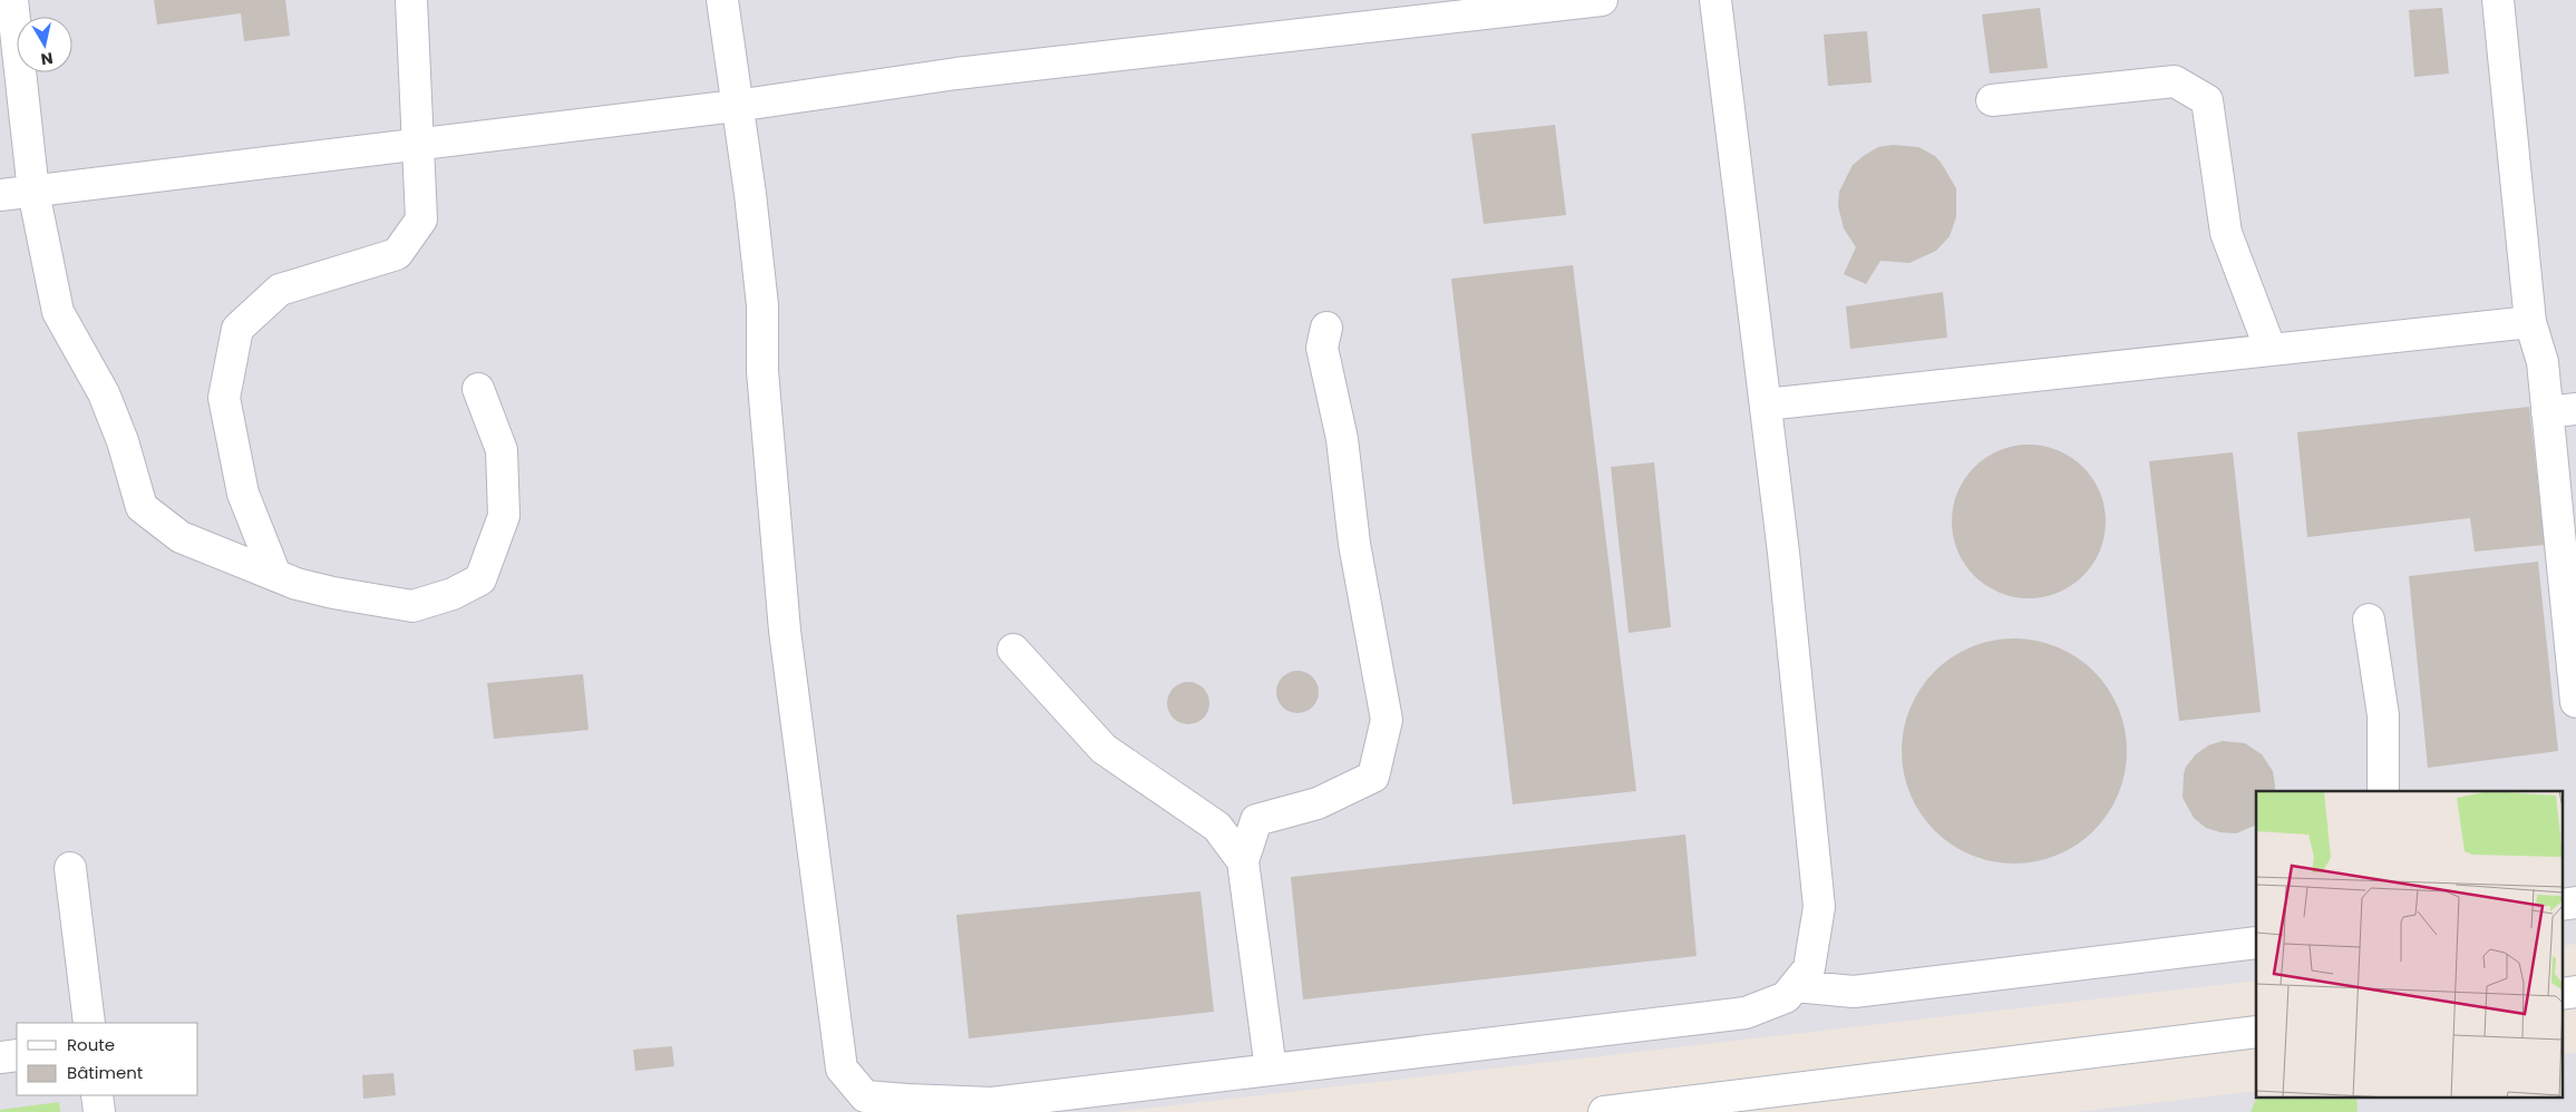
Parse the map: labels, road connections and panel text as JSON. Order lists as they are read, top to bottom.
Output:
{
  "legend": ["Route", "Bâtiment"],
  "north": "bottom"
}
